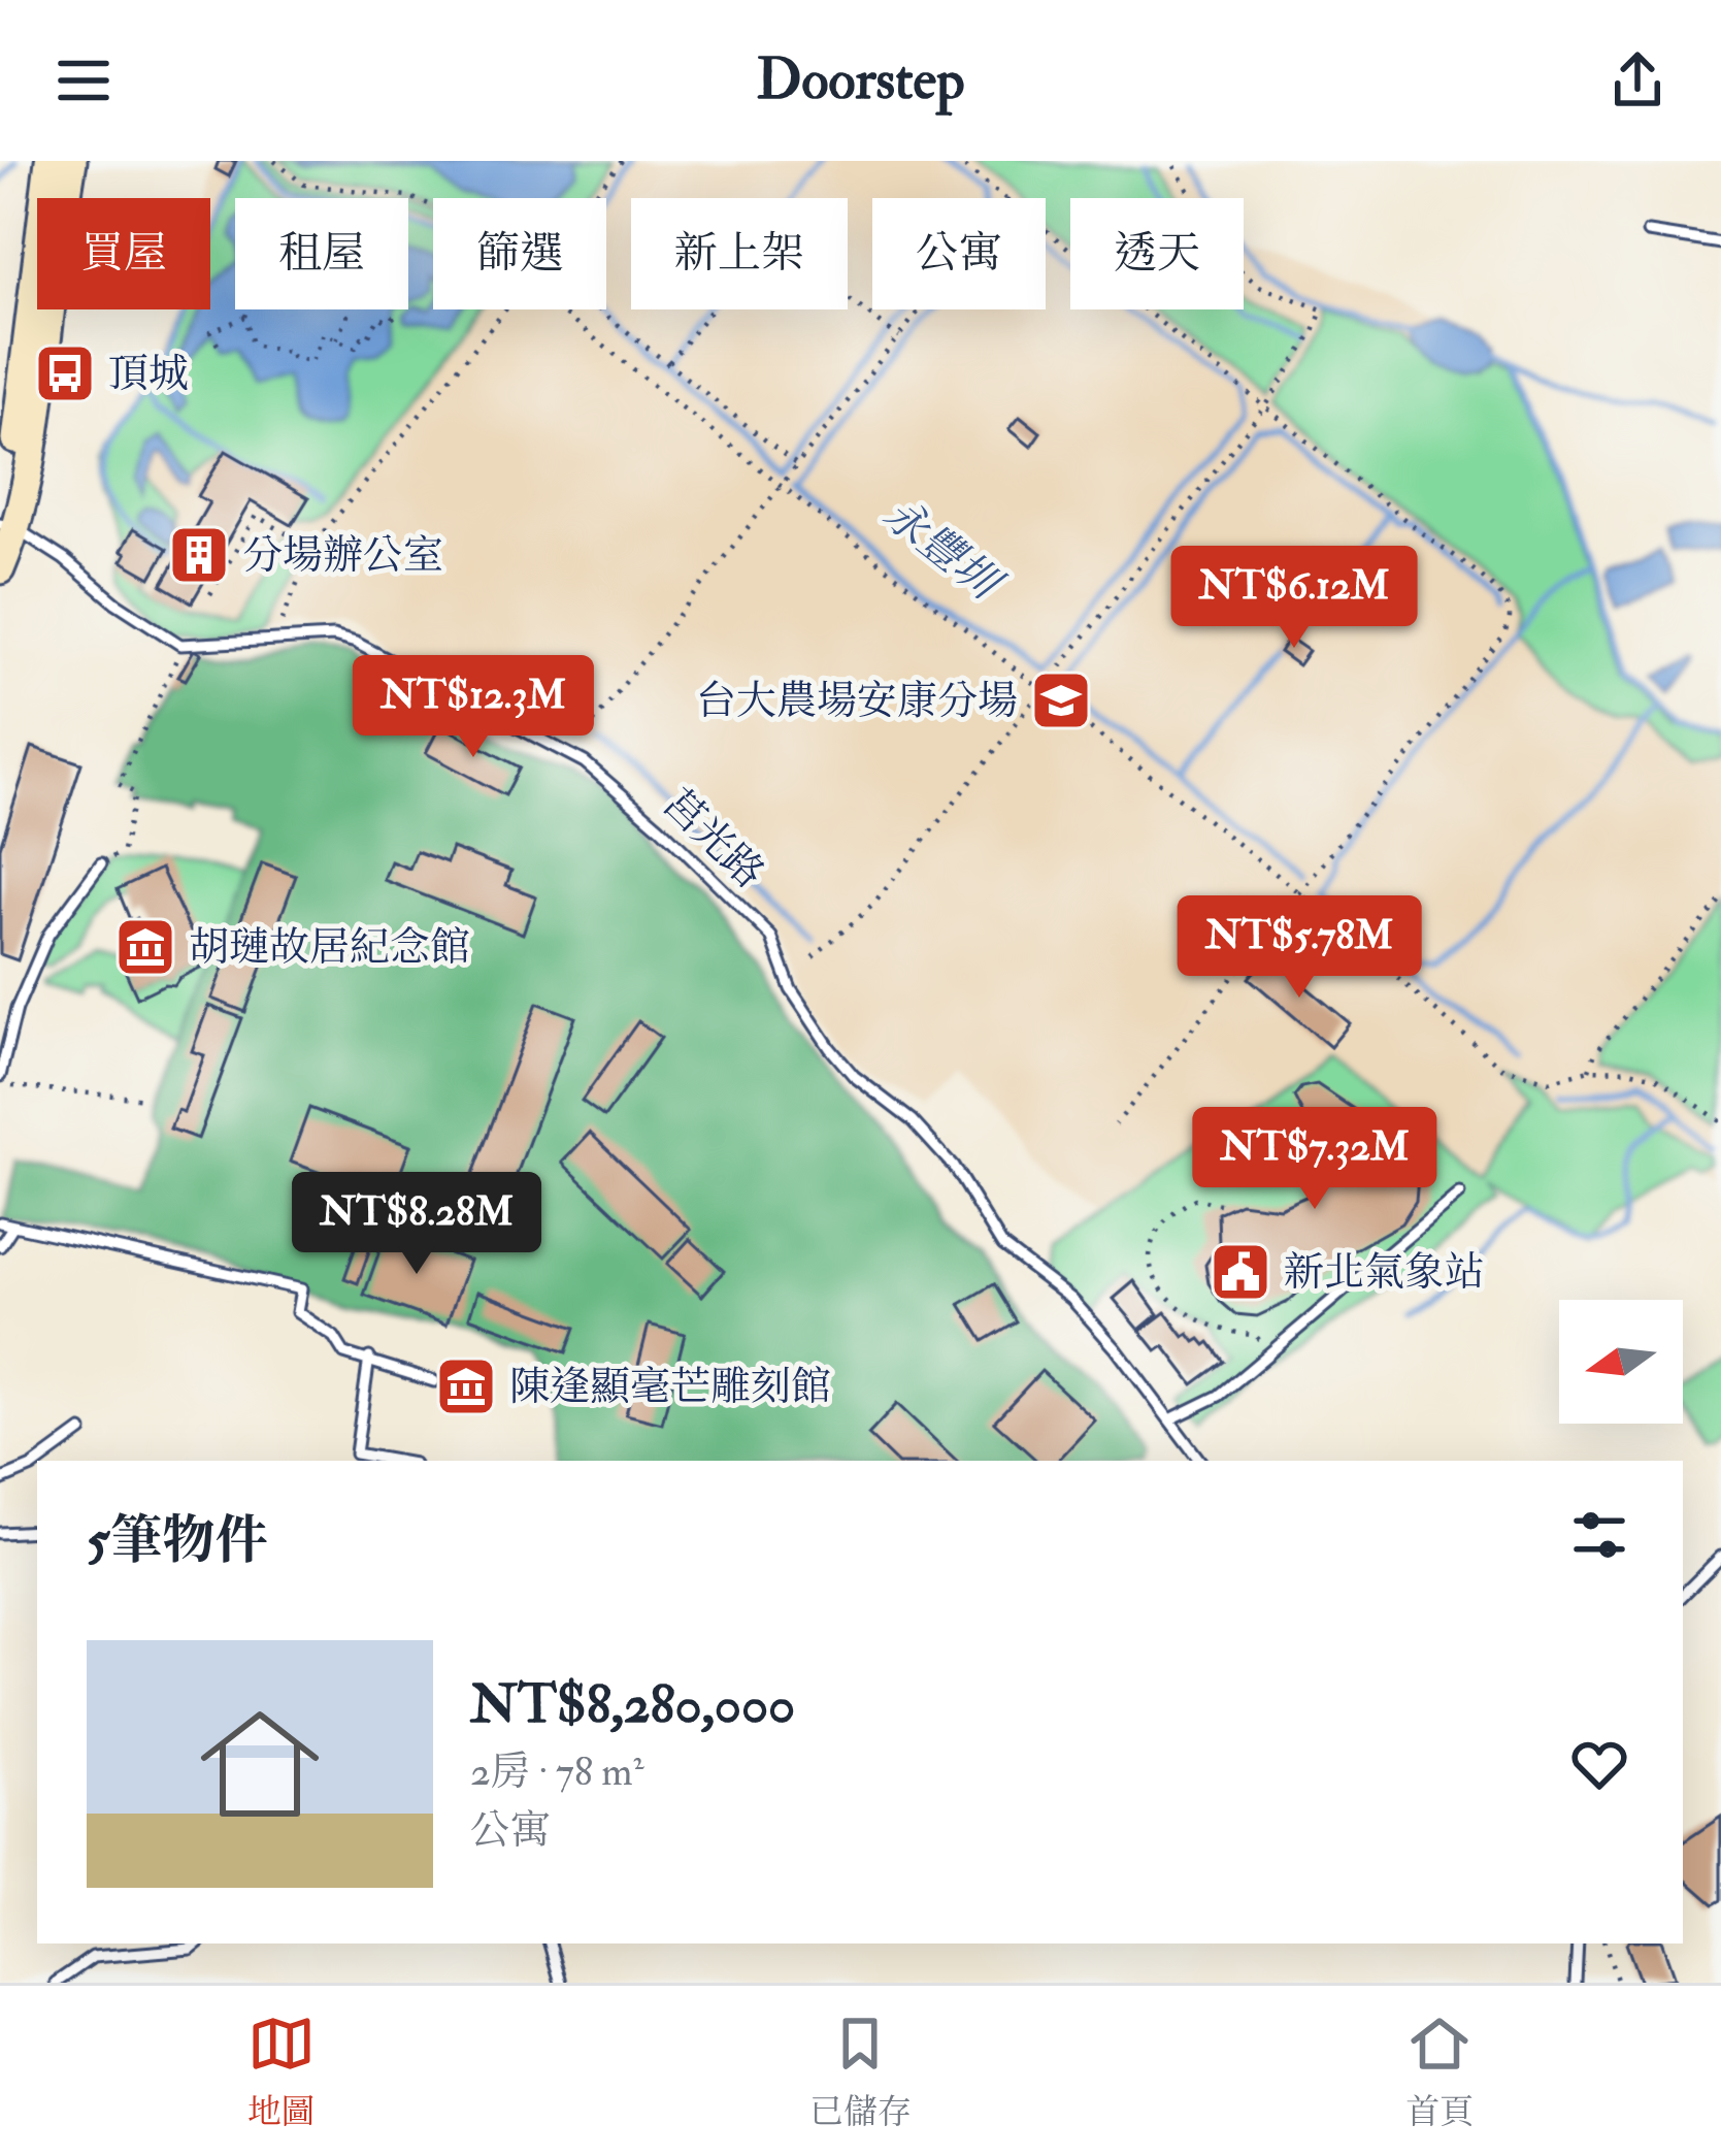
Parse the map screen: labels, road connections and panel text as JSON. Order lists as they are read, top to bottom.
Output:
{
  "streets": {
    "lane": ["莒光路"]
  },
  "water": ["永豐圳"],
  "places": {
    "bus stop": ["頂城"],
    "building": ["分場辦公室"],
    "school or university": ["台大農場安康分場"],
    "museum": ["胡璉故居紀念館", "陳逢顯毫芒雕刻館"],
    "public building": ["新北氣象站"]
  },
  "north": "left",
  "page": {
    "header": "Doorstep",
    "chip": [
      "買屋",
      "租屋",
      "篩選",
      "新上架",
      "公寓",
      "透天"
    ],
    "price": [
      "NT$6.12M",
      "NT$12.3M",
      "NT$5.78M",
      "NT$7.32M",
      "NT$8.28M"
    ],
    "heading": "5筆物件",
    "list": [
      {
        "name": "NT$8,280,000",
        "note": "2房 · 78 m² · 公寓"
      }
    ],
    "tabs": ["地圖", "已儲存", "首頁"]
  }
}
